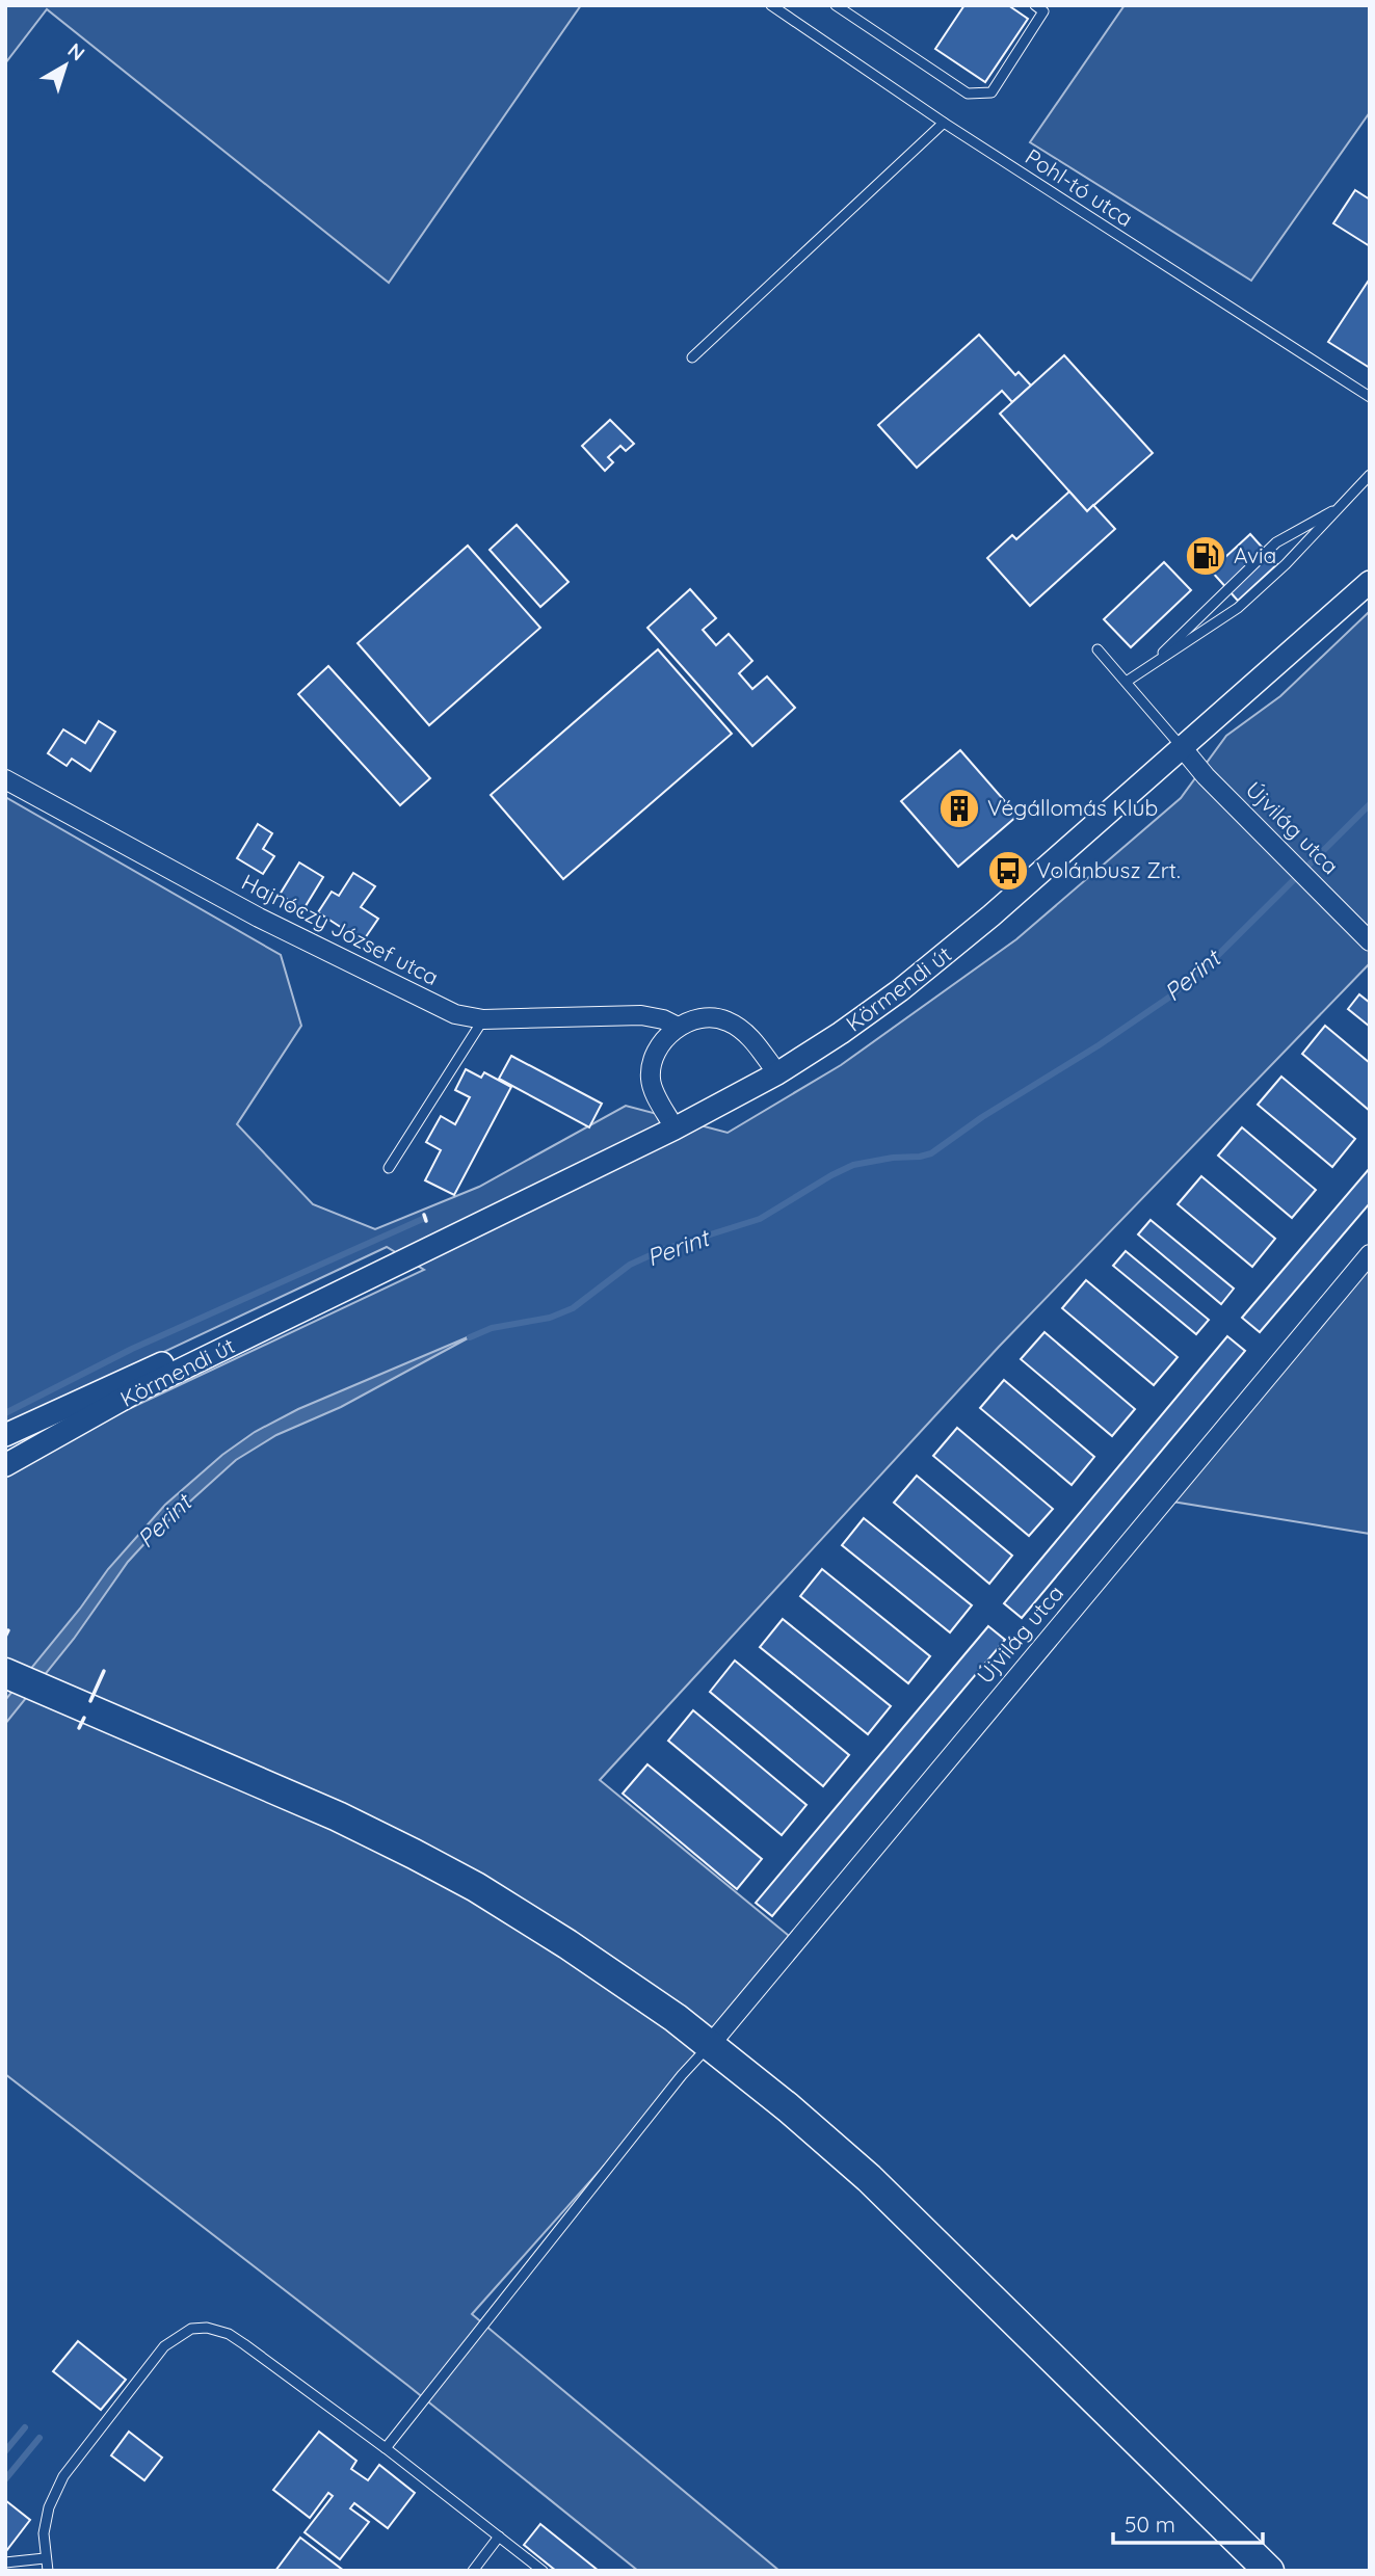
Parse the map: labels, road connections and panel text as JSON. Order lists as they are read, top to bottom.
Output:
{
  "streets": {
    "street": ["Újvilág utca", "Hajnóczy József utca", "Körmendi út"],
    "lane": ["Pohl-tó utca"]
  },
  "crossings": [
    ["Újvilág utca", "Körmendi út"]
  ],
  "water": ["Perint"],
  "places": {
    "fuel station": ["Avia"],
    "building": ["Végállomás Klub"],
    "bus stop": ["Volánbusz Zrt."]
  },
  "scale_bar": "50 m",
  "north": "top right"
}
